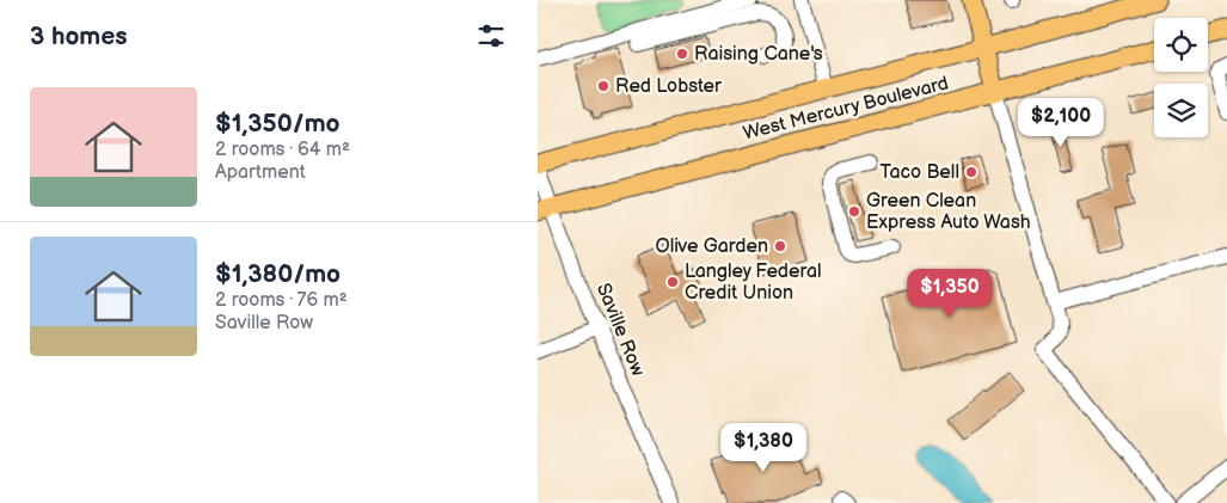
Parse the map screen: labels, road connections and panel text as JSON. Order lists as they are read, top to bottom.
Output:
{
  "streets": {
    "main road": ["West Mercury Boulevard"],
    "street": ["Saville Row"]
  },
  "crossings": [
    ["West Mercury Boulevard", "Saville Row"]
  ],
  "places": [
    "Raising Cane's",
    "Red Lobster",
    "Taco Bell",
    "Green Clean Express Auto Wash",
    "Olive Garden",
    "Langley Federal Credit Union"
  ],
  "page": {
    "heading": "3 homes",
    "list": [
      {
        "name": "$1,350/mo",
        "note": "2 rooms · 64 m² · Apartment"
      },
      {
        "name": "$1,380/mo",
        "note": "2 rooms · 76 m² · Saville Row"
      }
    ],
    "price": ["$2,100", "$1,350", "$1,380"]
  }
}
